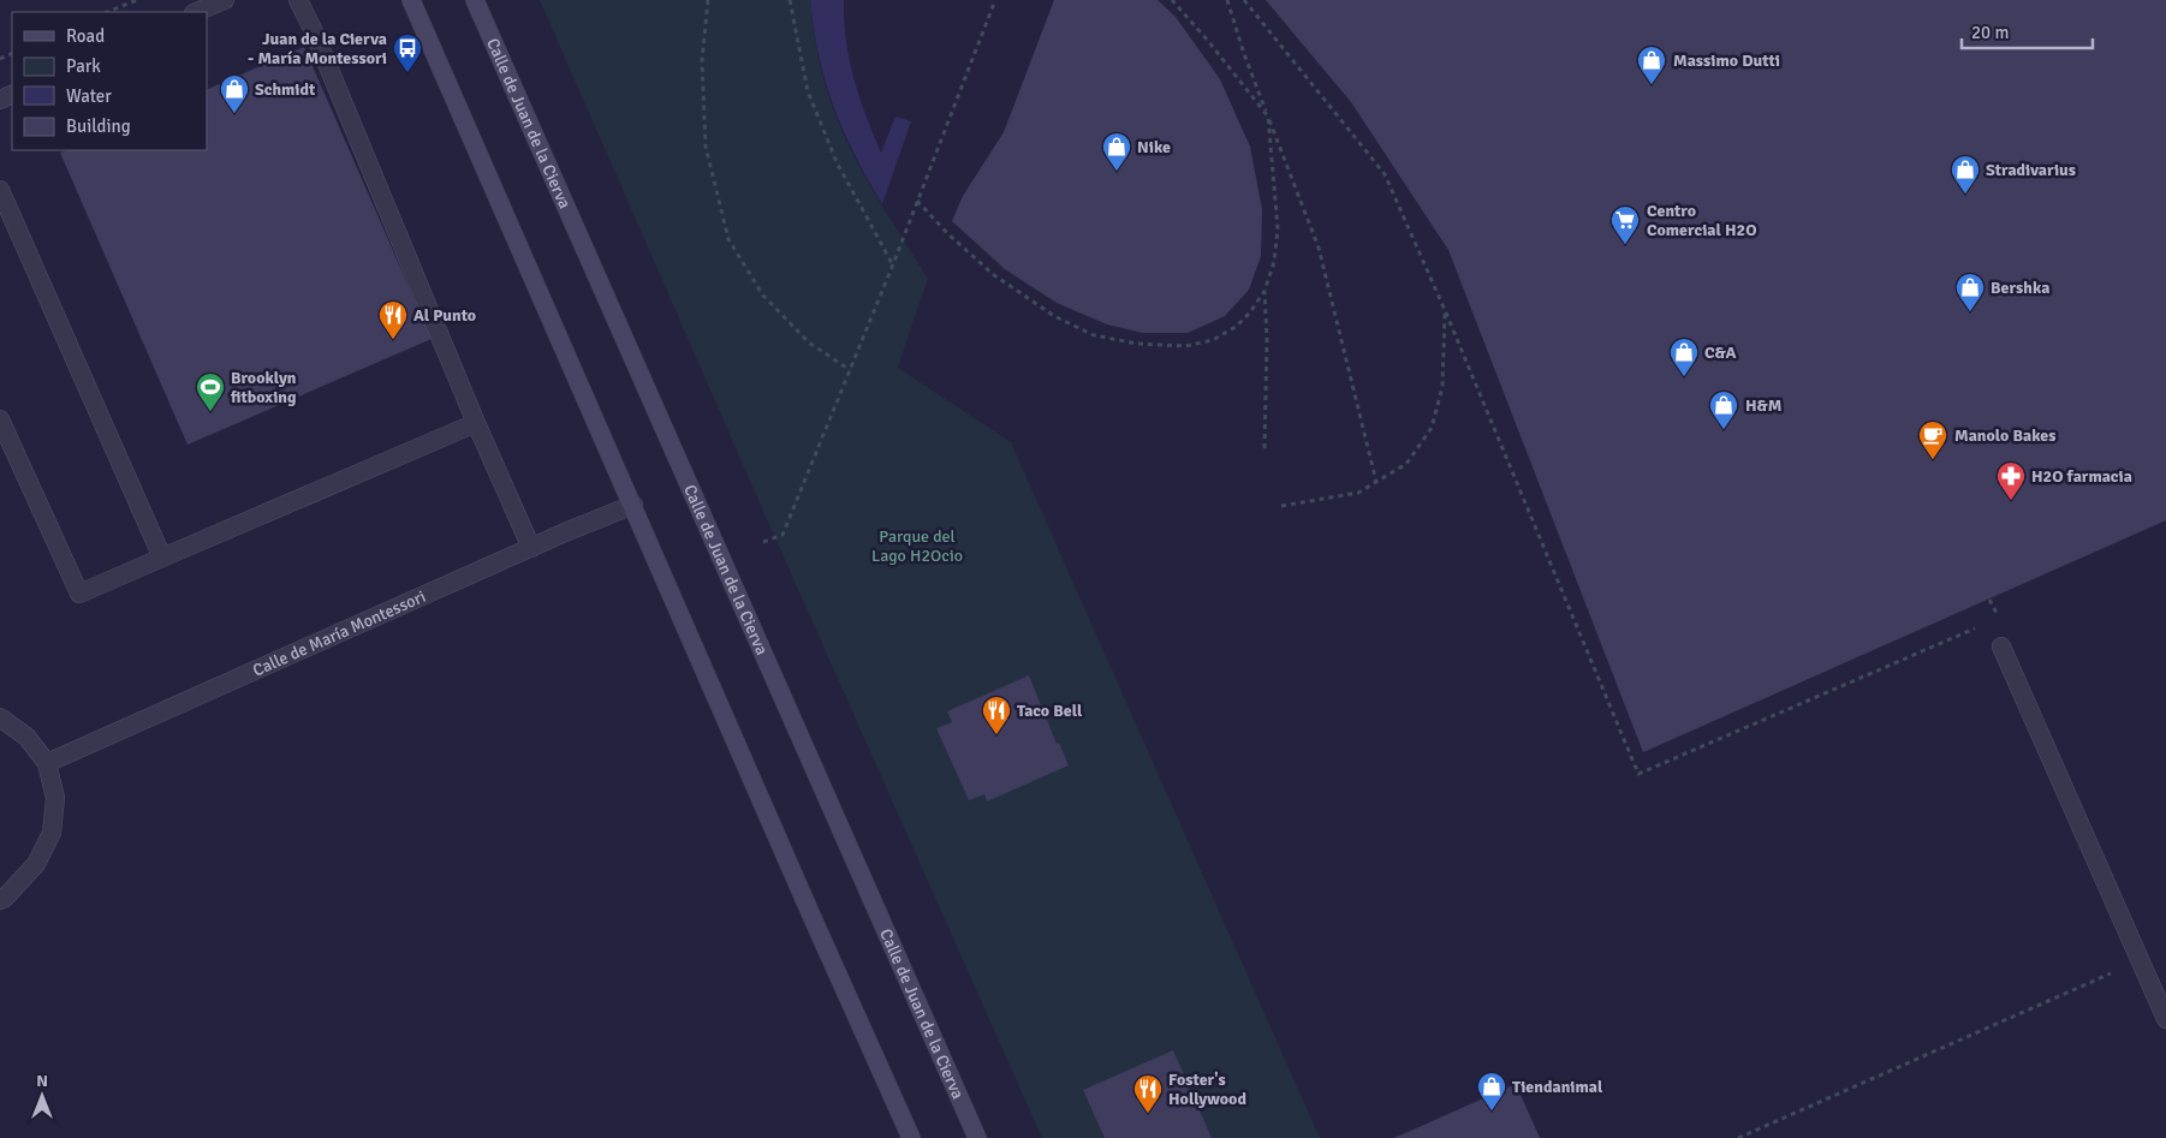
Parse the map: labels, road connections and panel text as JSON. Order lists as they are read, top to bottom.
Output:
{
  "streets": {
    "street": ["Calle de Juan de la Cierva", "Calle de María Montessori"]
  },
  "parks": ["Parque del Lago H2Ocio"],
  "places": {
    "bus stop": ["Juan de la Cierva - María Montessori"],
    "shop": [
      "Massimo Dutti",
      "Schmidt",
      "Nike",
      "Stradivarius",
      "Bershka",
      "C&A",
      "H&M",
      "Tiendanimal"
    ],
    "supermarket": ["Centro Comercial H2O"],
    "restaurant": ["Al Punto", "Taco Bell", "Foster's Hollywood"],
    "sports": ["Brooklyn fitboxing"],
    "cafe": ["Manolo Bakes"],
    "pharmacy": ["H2O farmacia"]
  },
  "legend": [
    "Road",
    "Park",
    "Water",
    "Building"
  ],
  "scale_bar": "20 m",
  "north": "top"
}
